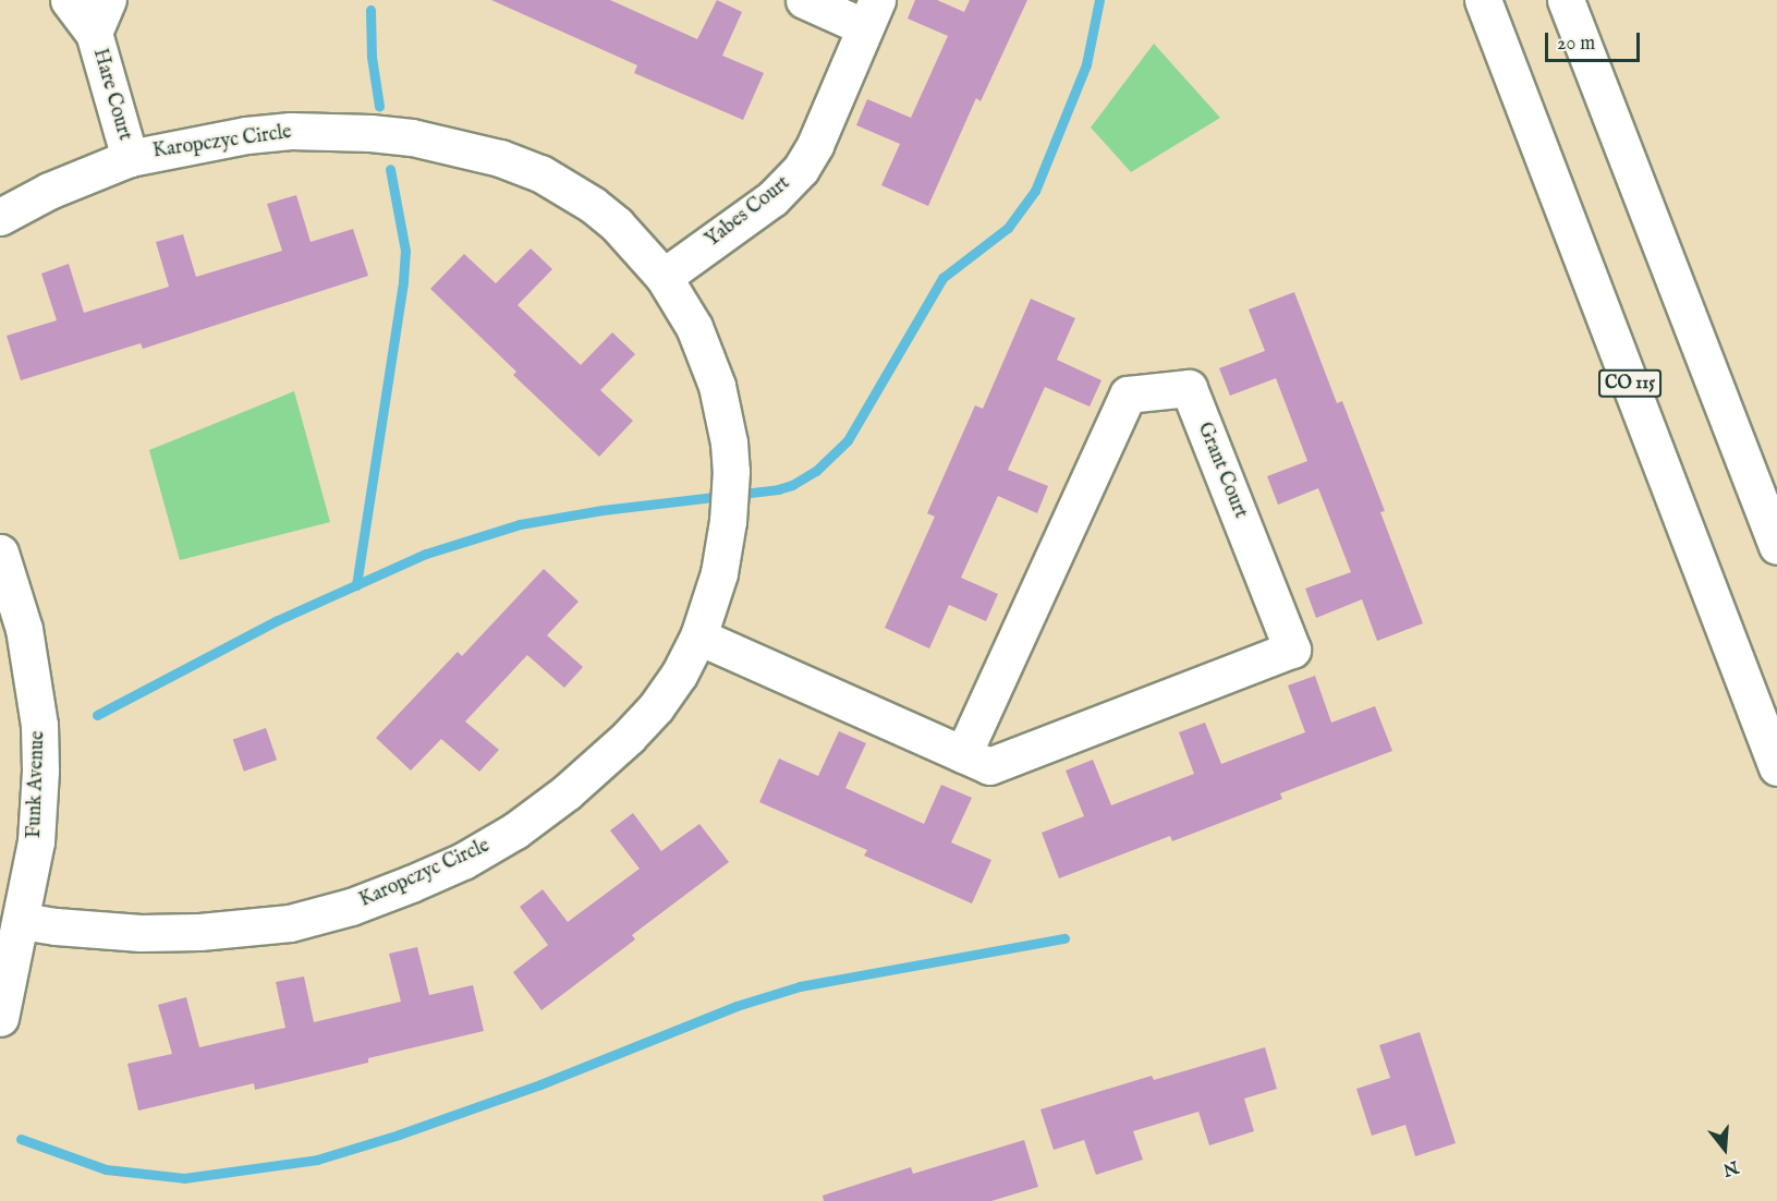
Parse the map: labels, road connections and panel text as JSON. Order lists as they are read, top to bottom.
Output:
{
  "streets": {
    "main road": [
      "Hare Court",
      "Karopczyc Circle",
      "Yabes Court",
      "CO 115",
      "Grant Court",
      "Funk Avenue"
    ]
  },
  "crossings": [
    ["Hare Court", "Karopczyc Circle"],
    ["Karopczyc Circle", "Yabes Court"],
    ["Karopczyc Circle", "Grant Court"],
    ["Karopczyc Circle", "Funk Avenue"]
  ],
  "scale_bar": "20 m",
  "north": "bottom"
}
